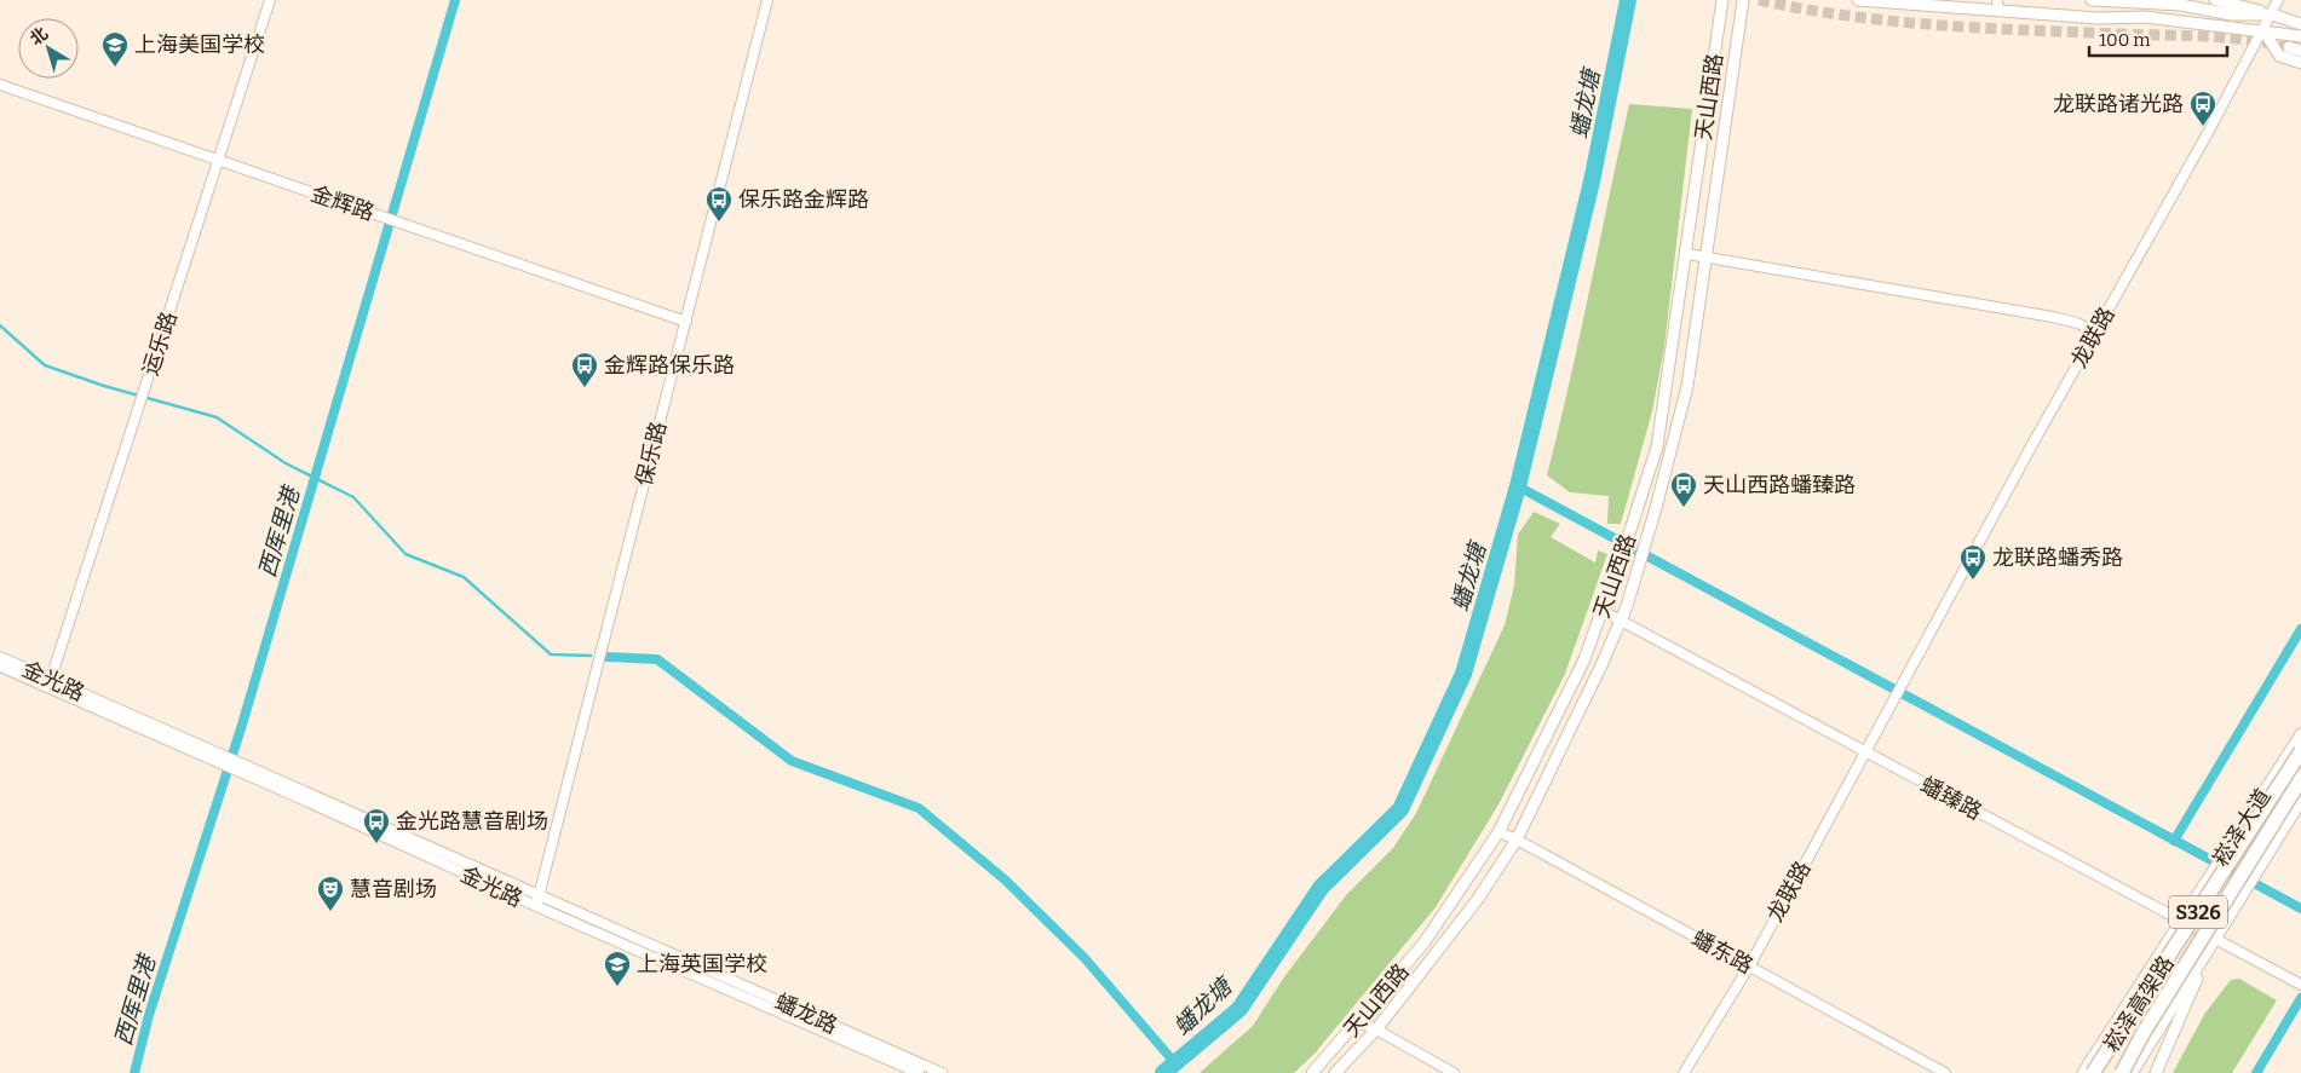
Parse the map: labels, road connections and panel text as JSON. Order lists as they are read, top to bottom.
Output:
{
  "streets": {
    "highway": ["S326", "崧泽高架路"],
    "main road": ["天山西路", "崧泽大道"],
    "street": [
      "金辉路",
      "龙联路",
      "运乐路",
      "保乐路",
      "金光路",
      "蟠臻路",
      "蟠东路",
      "蟠龙路"
    ]
  },
  "crossings": [
    ["天山西路", "蟠臻路"],
    ["天山西路", "蟠东路"],
    ["金辉路", "运乐路"],
    ["金辉路", "保乐路"],
    ["龙联路", "蟠臻路"],
    ["龙联路", "蟠东路"],
    ["运乐路", "金光路"],
    ["保乐路", "金光路"],
    ["保乐路", "蟠龙路"],
    ["金光路", "蟠龙路"],
    ["蟠臻路", "崧泽大道"]
  ],
  "water": ["蟠龙塘", "西厍里港"],
  "places": {
    "school or university": ["上海美国学校", "上海英国学校"],
    "bus stop": [
      "龙联路诸光路",
      "保乐路金辉路",
      "金辉路保乐路",
      "天山西路蟠臻路",
      "龙联路蟠秀路",
      "金光路慧音剧场"
    ],
    "theatre": ["慧音剧场"]
  },
  "scale_bar": "100 m",
  "north": "top left"
}
